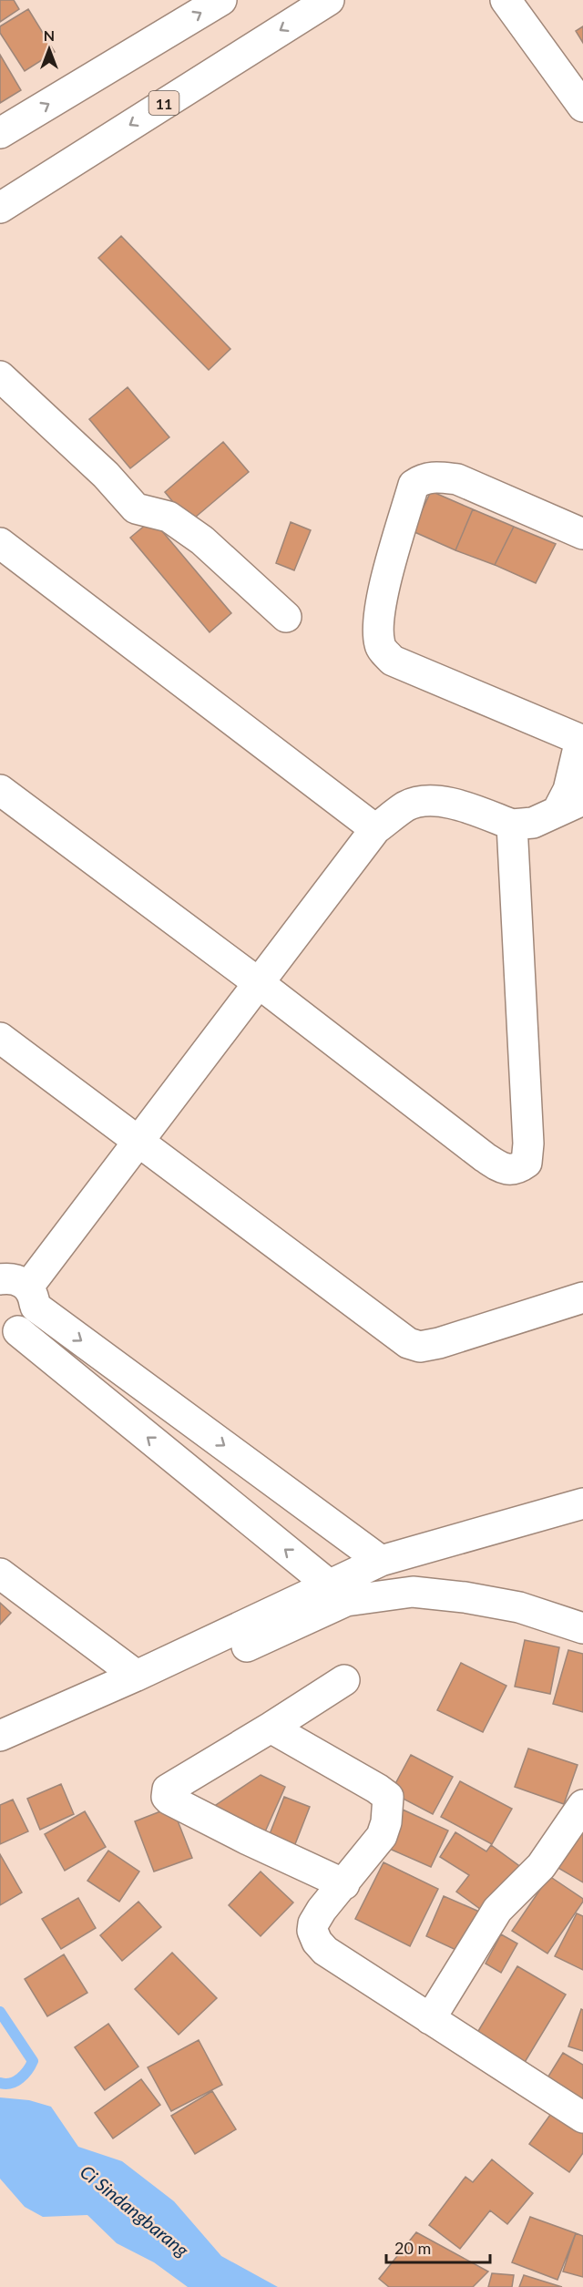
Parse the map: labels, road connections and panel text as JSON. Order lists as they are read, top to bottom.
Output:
{
  "streets": {
    "main road": ["11"]
  },
  "water": ["Ci Sindangbarang"],
  "scale_bar": "20 m",
  "north": "top"
}
